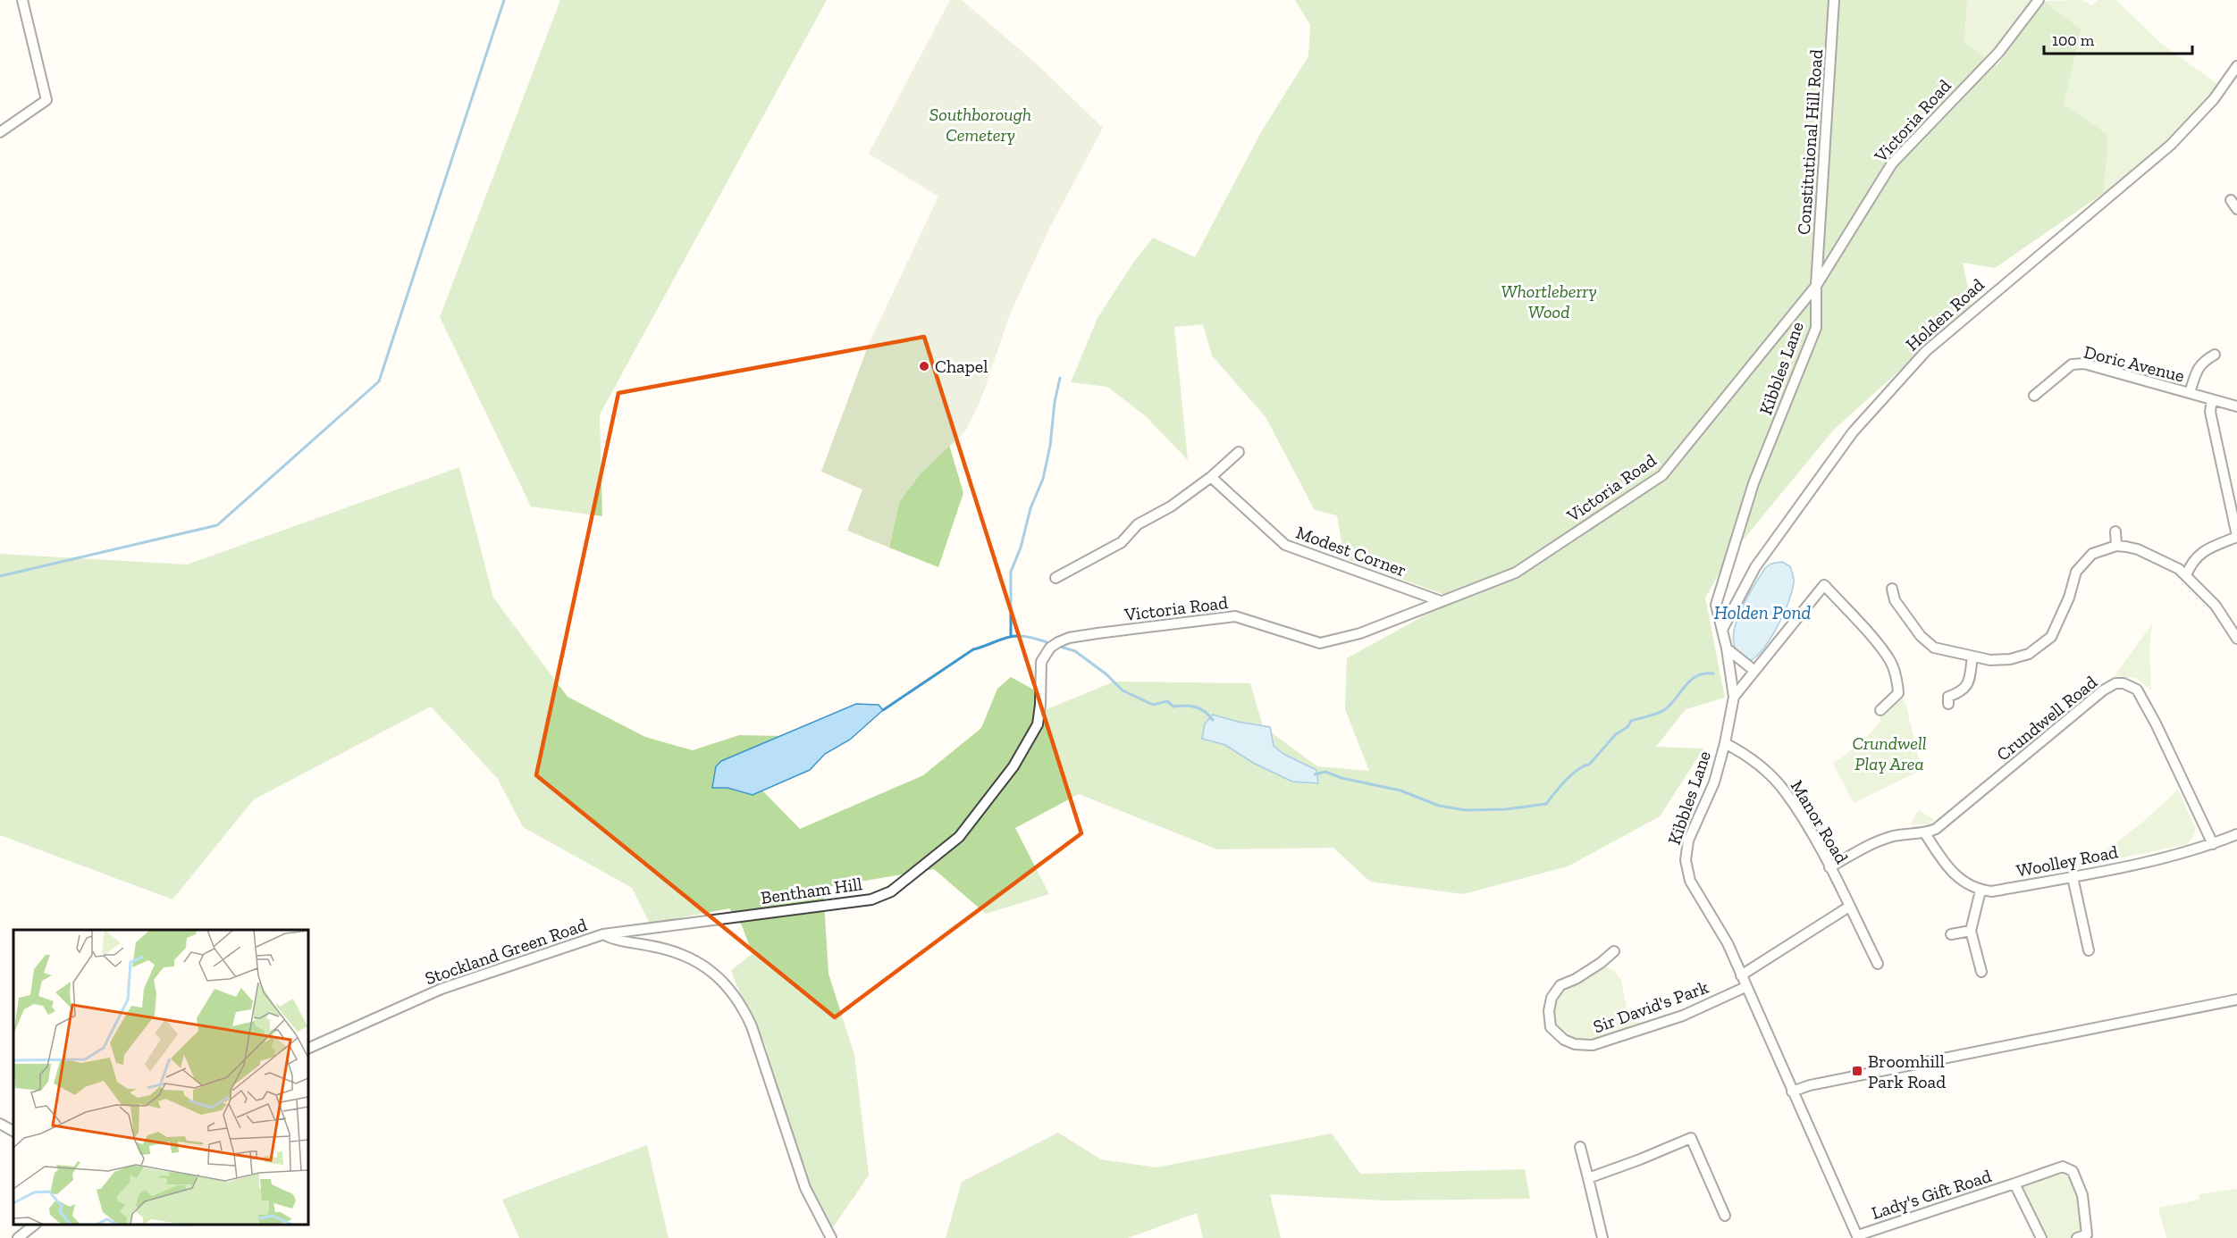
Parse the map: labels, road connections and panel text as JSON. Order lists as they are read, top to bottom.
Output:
{
  "streets": {
    "street": [
      "Victoria Road",
      "Constitutional Hill Road",
      "Holden Road",
      "Doric Avenue",
      "Kibbles Lane",
      "Modest Corner",
      "Crundwell Road",
      "Manor Road",
      "Woolley Road",
      "Bentham Hill",
      "Stockland Green Road",
      "Sir David's Park",
      "Lady's Gift Road"
    ]
  },
  "crossings": [
    ["Victoria Road", "Constitutional Hill Road"],
    ["Victoria Road", "Kibbles Lane"],
    ["Victoria Road", "Modest Corner"],
    ["Victoria Road", "Bentham Hill"],
    ["Constitutional Hill Road", "Kibbles Lane"],
    ["Holden Road", "Kibbles Lane"],
    ["Kibbles Lane", "Manor Road"],
    ["Kibbles Lane", "Sir David's Park"],
    ["Kibbles Lane", "Lady's Gift Road"],
    ["Crundwell Road", "Manor Road"],
    ["Crundwell Road", "Woolley Road"],
    ["Bentham Hill", "Stockland Green Road"]
  ],
  "water": ["Holden Pond"],
  "parks": ["Southborough Cemetery", "Whortleberry Wood", "Crundwell Play Area"],
  "places": {
    "other": ["Chapel"],
    "transit": ["Broomhill Park Road"]
  },
  "scale_bar": "100 m"
}
